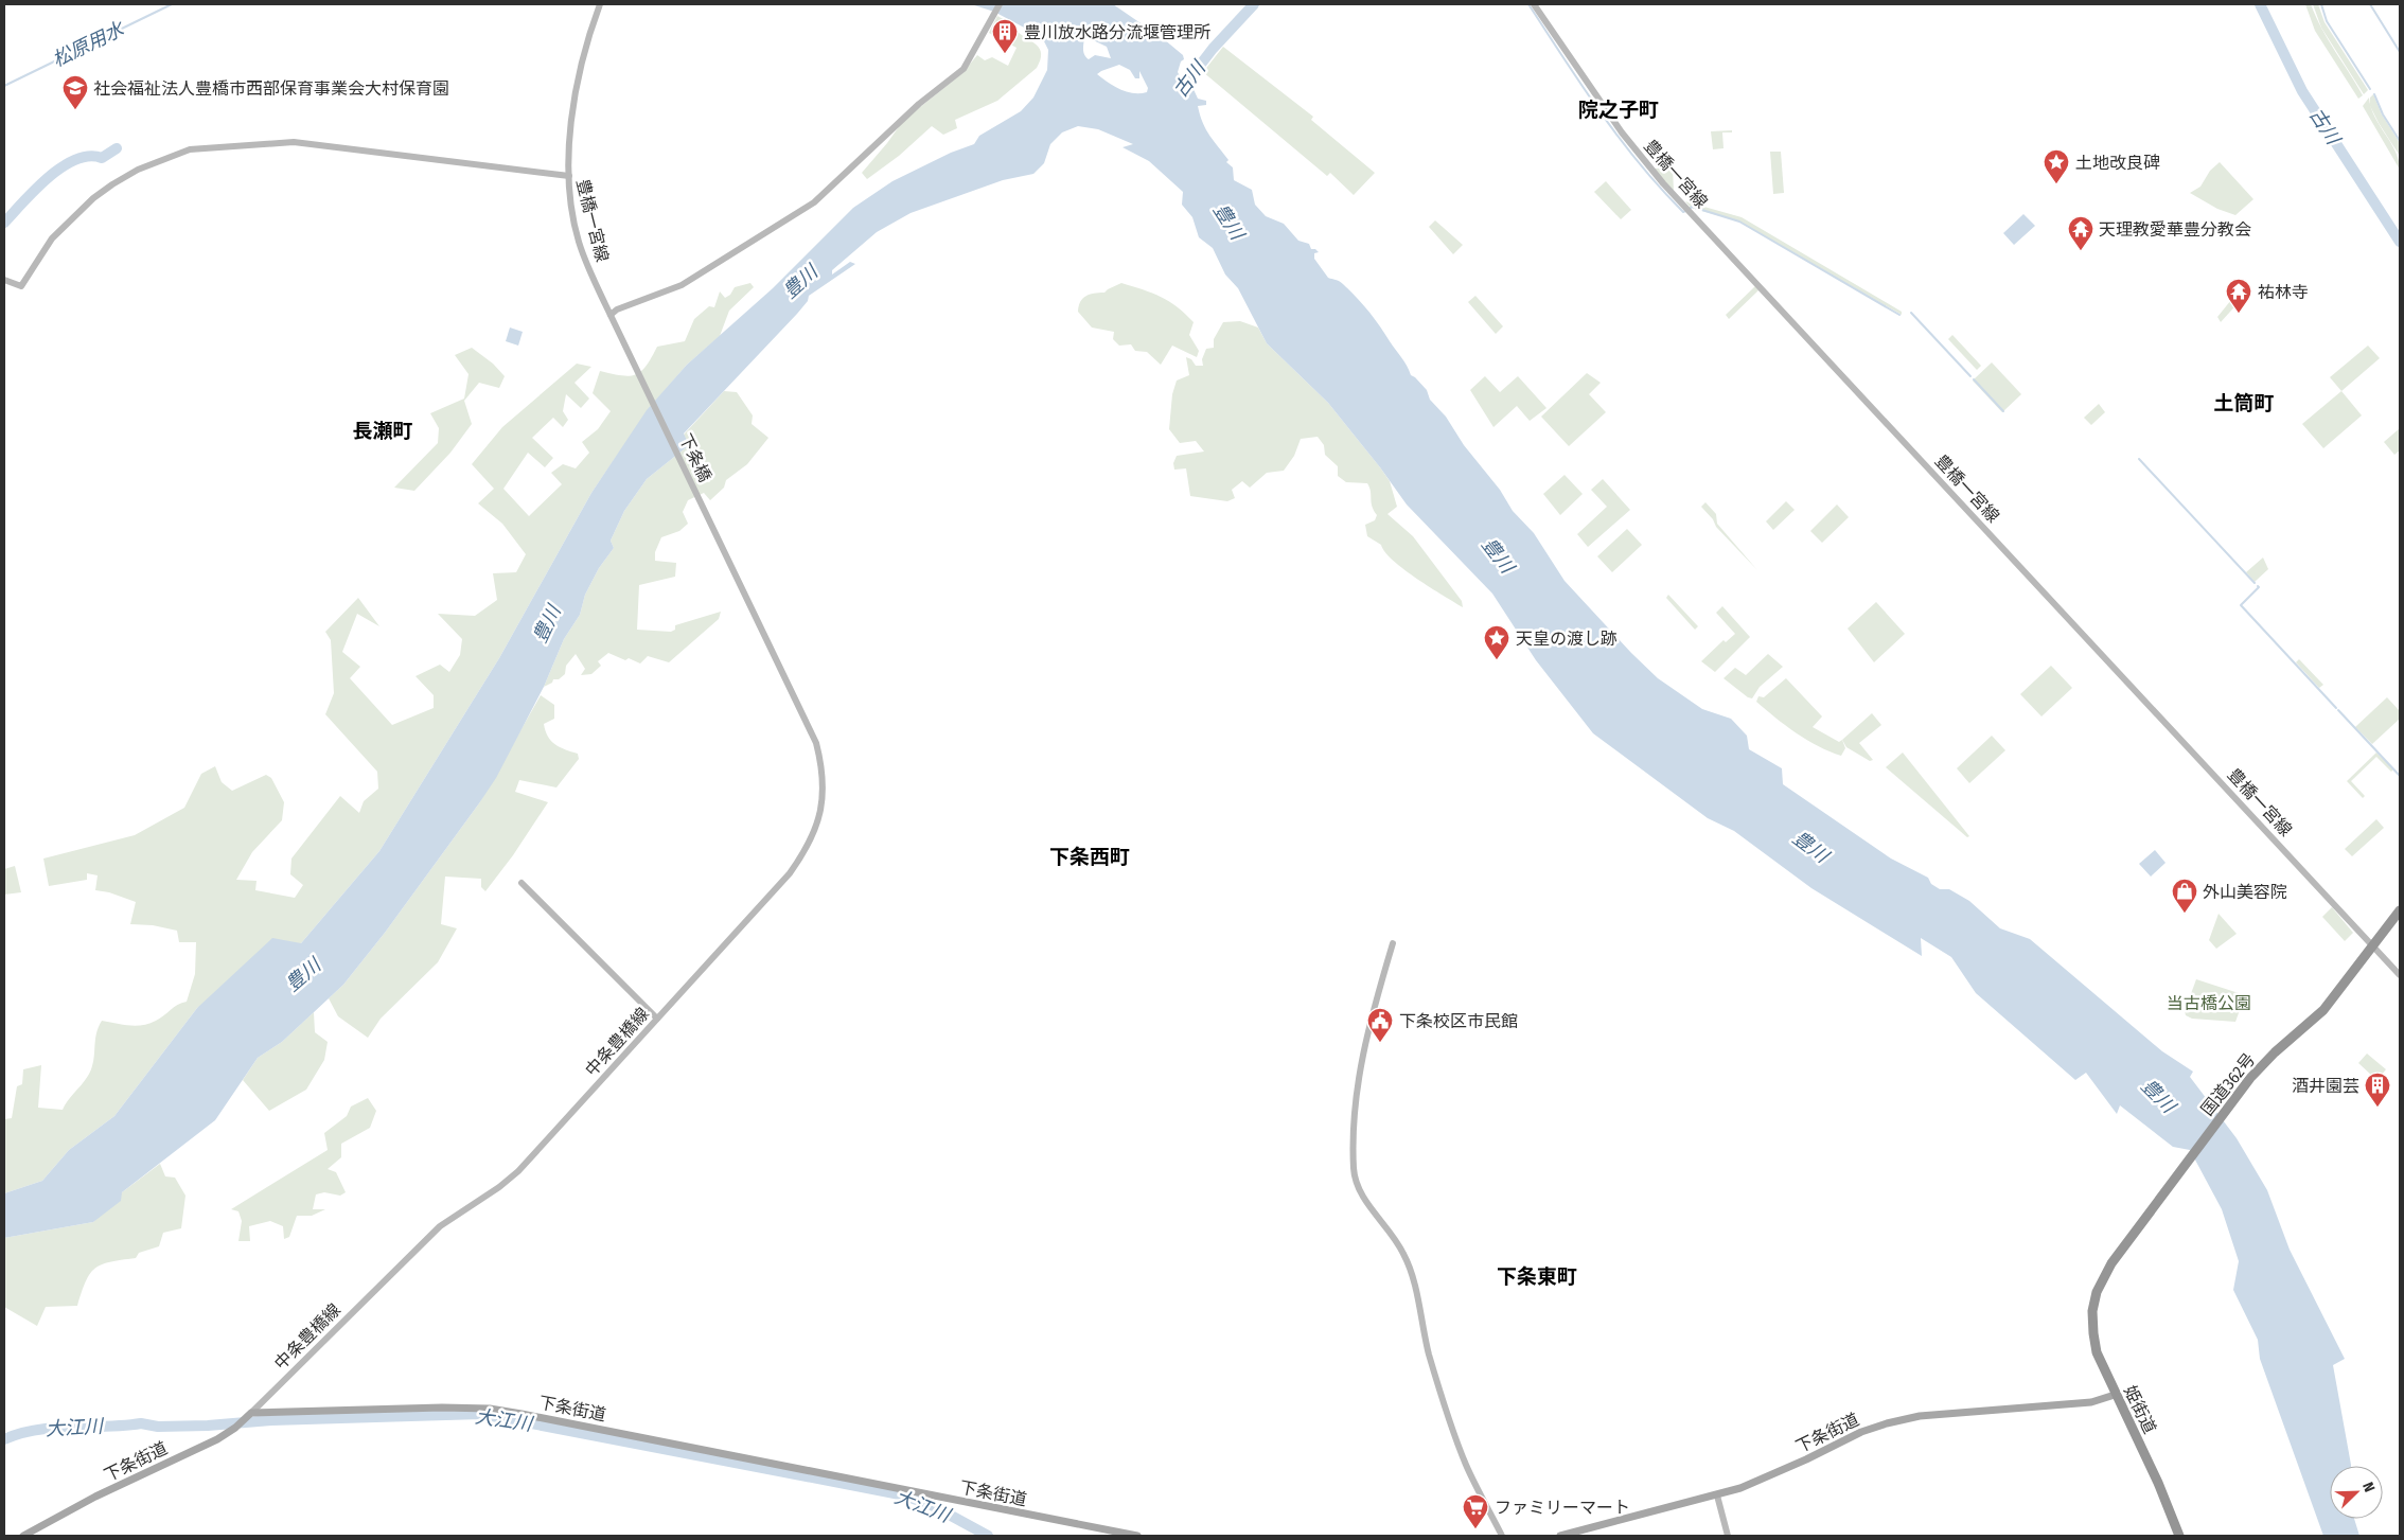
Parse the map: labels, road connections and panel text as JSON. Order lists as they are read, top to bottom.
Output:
{
  "streets": {
    "highway": ["国道362号", "姫街道"],
    "main road": [
      "豊橋一宮線",
      "下条橋",
      "中条豊橋線",
      "下条街道"
    ]
  },
  "crossings": [
    ["豊橋一宮線", "下条橋"],
    ["豊橋一宮線", "国道362号"],
    ["下条橋", "中条豊橋線"],
    ["中条豊橋線", "下条街道"],
    ["国道362号", "姫街道"],
    ["下条街道", "姫街道"]
  ],
  "districts": [
    "院之子町",
    "土筒町",
    "長瀬町",
    "下条西町",
    "下条東町"
  ],
  "water": [
    "松原用水",
    "古川",
    "豊川",
    "大江川"
  ],
  "parks": ["当古橋公園"],
  "places": {
    "building": ["豊川放水路分流堰管理所", "酒井園芸"],
    "school or university": ["社会福祉法人豊橋市西部保育事業会大村保育園"],
    "place": ["土地改良碑", "天皇の渡し跡"],
    "temple": ["天理教愛華豊分教会", "祐林寺"],
    "shop": ["外山美容院"],
    "public building": ["下条校区市民館"],
    "supermarket": ["ファミリーマート"]
  },
  "north": "top right"
}
